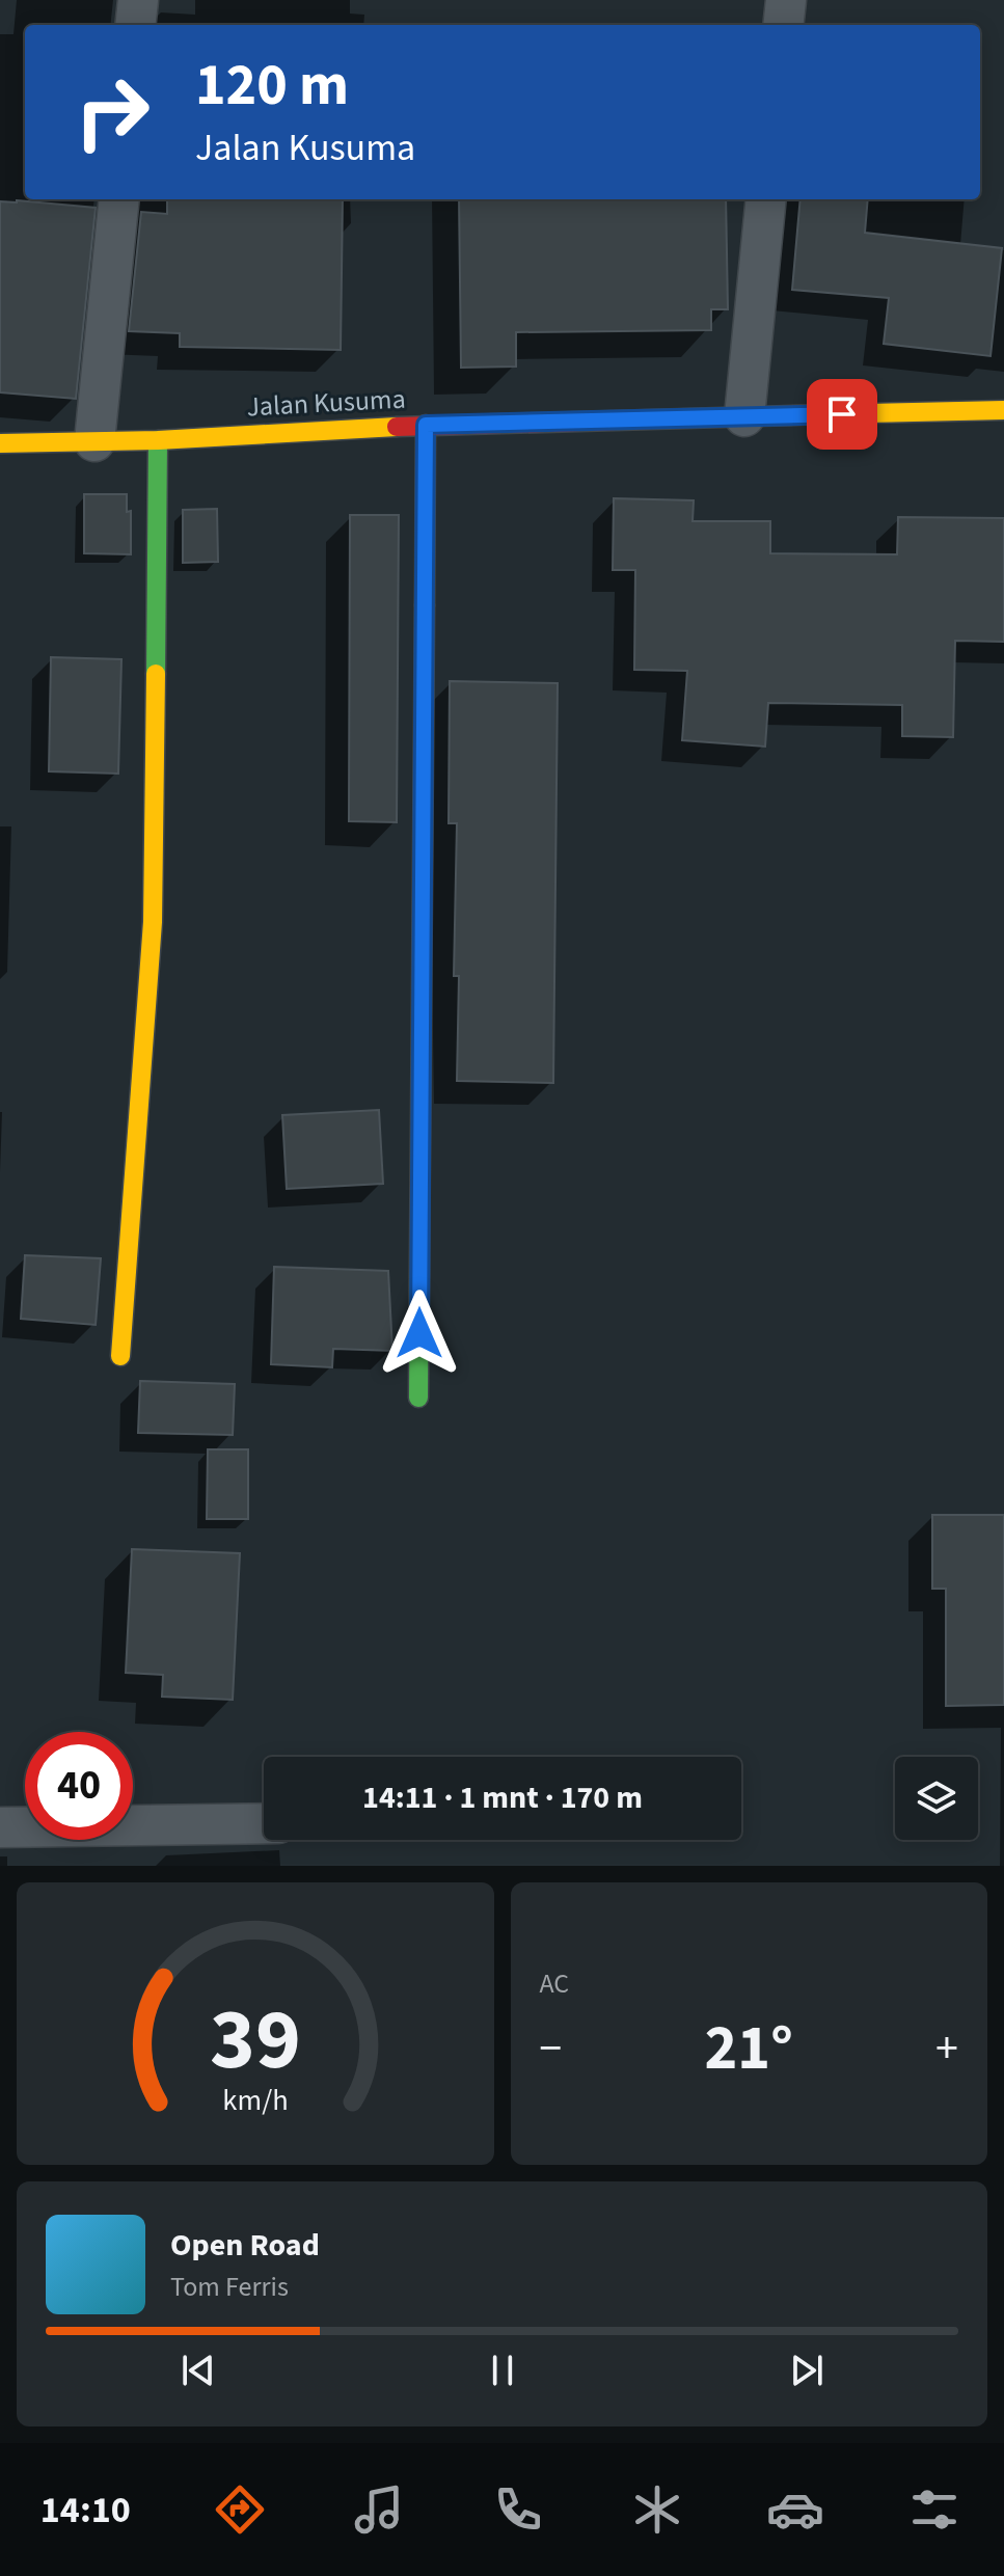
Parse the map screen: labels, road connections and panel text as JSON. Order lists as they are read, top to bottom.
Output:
{
  "streets": {
    "street": ["Jalan Kusuma"]
  },
  "page": {
    "turn": ["120 m", "Jalan Kusuma"],
    "limit": "40",
    "trip": "14:11 · 1 mnt · 170 m",
    "tile": "AC",
    "heat": ["−", "21°", "+"],
    "song": ["Open Road", "Tom Ferris"],
    "tabs": "14:10",
    "gauge": ["39", "km/h"]
  }
}
